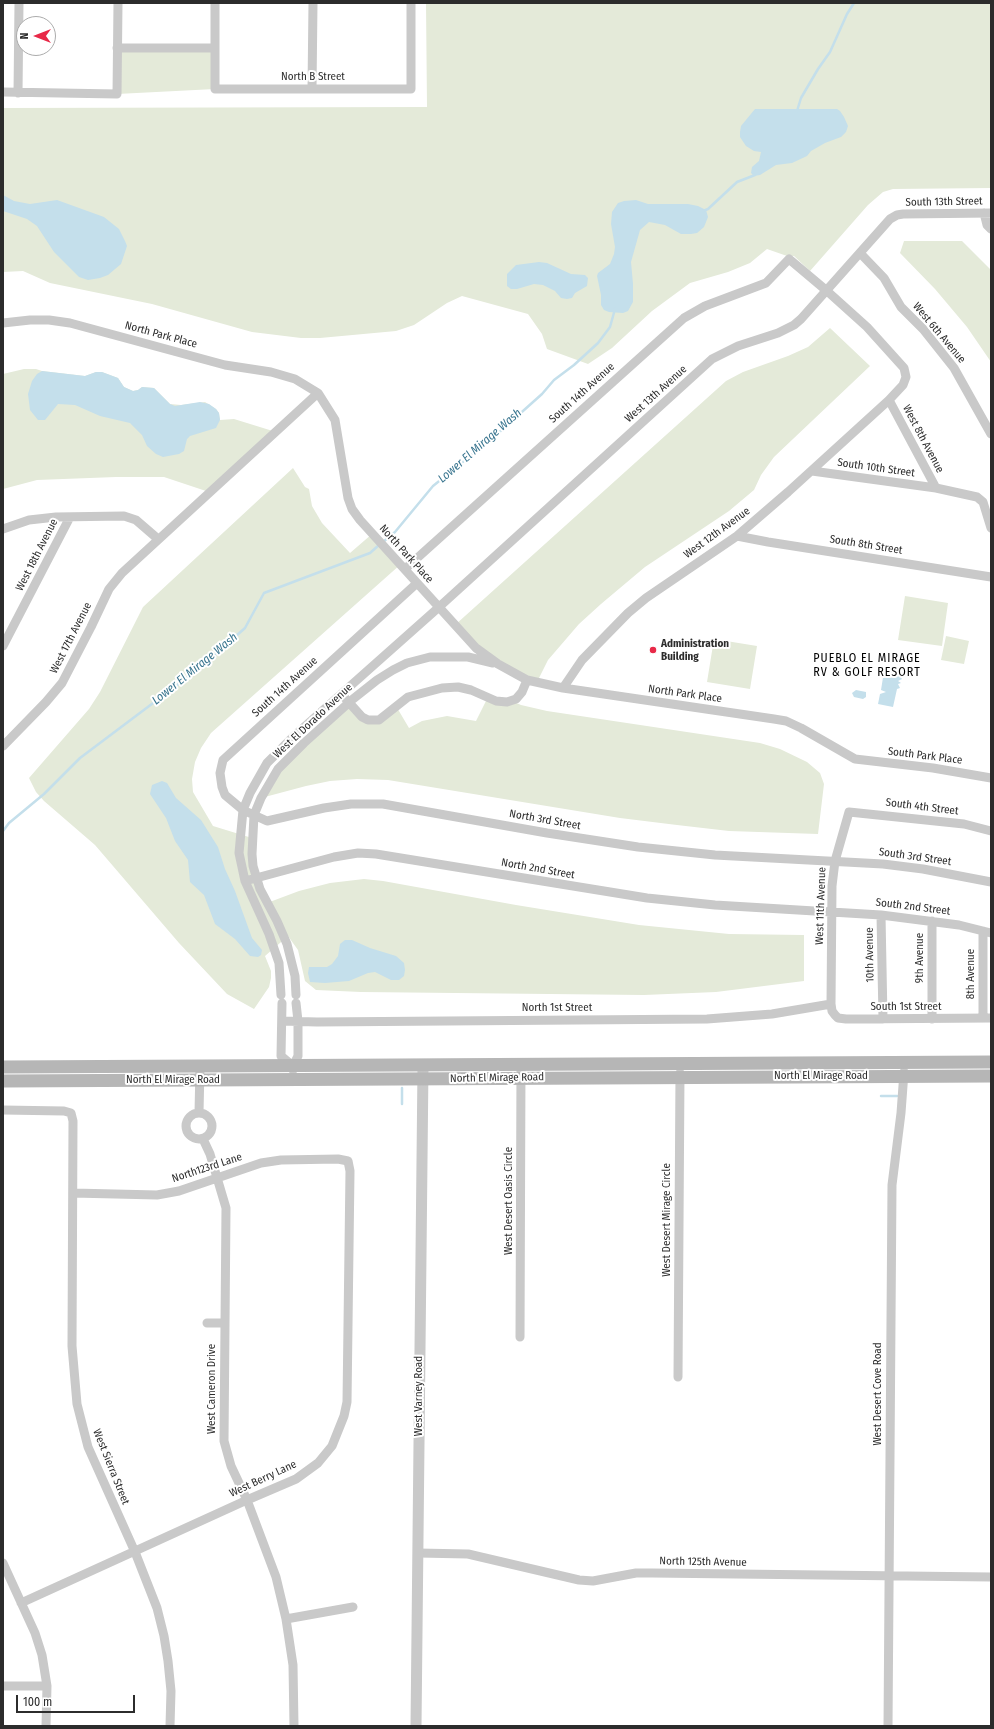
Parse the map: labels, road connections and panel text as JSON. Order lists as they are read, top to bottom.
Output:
{
  "streets": {
    "main road": ["North El Mirage Road"],
    "street": [
      "North B Street",
      "South 13th Street",
      "West 6th Avenue",
      "North Park Place",
      "South 14th Avenue",
      "West 13th Avenue",
      "West 8th Avenue",
      "South 10th Street",
      "West 12th Avenue",
      "South 8th Street",
      "West 18th Avenue",
      "West 17th Avenue",
      "West El Dorado Avenue",
      "South Park Place",
      "South 4th Street",
      "North 3rd Street",
      "South 3rd Street",
      "North 2nd Street",
      "West 11th Avenue",
      "South 2nd Street",
      "10th Avenue",
      "9th Avenue",
      "8th Avenue",
      "South 1st Street",
      "North 1st Street",
      "North123rd Lane",
      "West Desert Oasis Circle",
      "West Desert Mirage Circle",
      "West Cameron Drive",
      "West Desert Cove Road",
      "West Varney Road",
      "West Sierra Street",
      "West Berry Lane",
      "North 125th Avenue"
    ]
  },
  "crossings": [
    ["South 13th Street", "West 13th Avenue"],
    ["West 6th Avenue", "West 13th Avenue"],
    ["North Park Place", "South 14th Avenue"],
    ["North Park Place", "West 13th Avenue"],
    ["North Park Place", "West 12th Avenue"],
    ["North Park Place", "West 17th Avenue"],
    ["North Park Place", "West El Dorado Avenue"],
    ["North Park Place", "South Park Place"],
    ["South 14th Avenue", "West 8th Avenue"],
    ["South 14th Avenue", "West El Dorado Avenue"],
    ["South 14th Avenue", "North 3rd Street"],
    ["West 13th Avenue", "West 8th Avenue"],
    ["West 13th Avenue", "West El Dorado Avenue"],
    ["West 8th Avenue", "South 10th Street"],
    ["West 8th Avenue", "West 12th Avenue"],
    ["South 10th Street", "West 12th Avenue"],
    ["West 12th Avenue", "South 8th Street"],
    ["West El Dorado Avenue", "North 3rd Street"],
    ["West El Dorado Avenue", "North 2nd Street"],
    ["West El Dorado Avenue", "North 1st Street"],
    ["West El Dorado Avenue", "North El Mirage Road"],
    ["South 4th Street", "West 11th Avenue"],
    ["North 3rd Street", "South 3rd Street"],
    ["North 3rd Street", "West 11th Avenue"],
    ["South 3rd Street", "West 11th Avenue"],
    ["North 2nd Street", "West 11th Avenue"],
    ["North 2nd Street", "South 2nd Street"],
    ["West 11th Avenue", "South 2nd Street"],
    ["West 11th Avenue", "South 1st Street"],
    ["West 11th Avenue", "North 1st Street"],
    ["South 2nd Street", "10th Avenue"],
    ["South 2nd Street", "9th Avenue"],
    ["South 2nd Street", "8th Avenue"],
    ["10th Avenue", "South 1st Street"],
    ["9th Avenue", "South 1st Street"],
    ["8th Avenue", "South 1st Street"],
    ["South 1st Street", "North 1st Street"],
    ["North El Mirage Road", "West Desert Oasis Circle"],
    ["North El Mirage Road", "West Desert Mirage Circle"],
    ["North El Mirage Road", "West Desert Cove Road"],
    ["North El Mirage Road", "West Varney Road"],
    ["North123rd Lane", "West Cameron Drive"],
    ["North123rd Lane", "West Sierra Street"],
    ["North123rd Lane", "West Berry Lane"],
    ["West Cameron Drive", "West Berry Lane"],
    ["West Desert Cove Road", "North 125th Avenue"],
    ["West Varney Road", "North 125th Avenue"],
    ["West Sierra Street", "West Berry Lane"]
  ],
  "districts": ["PUEBLO EL MIRAGE RV & GOLF RESORT"],
  "water": ["Lower El Mirage Wash"],
  "places": ["Administration Building"],
  "scale_bar": "100 m",
  "north": "left"
}
